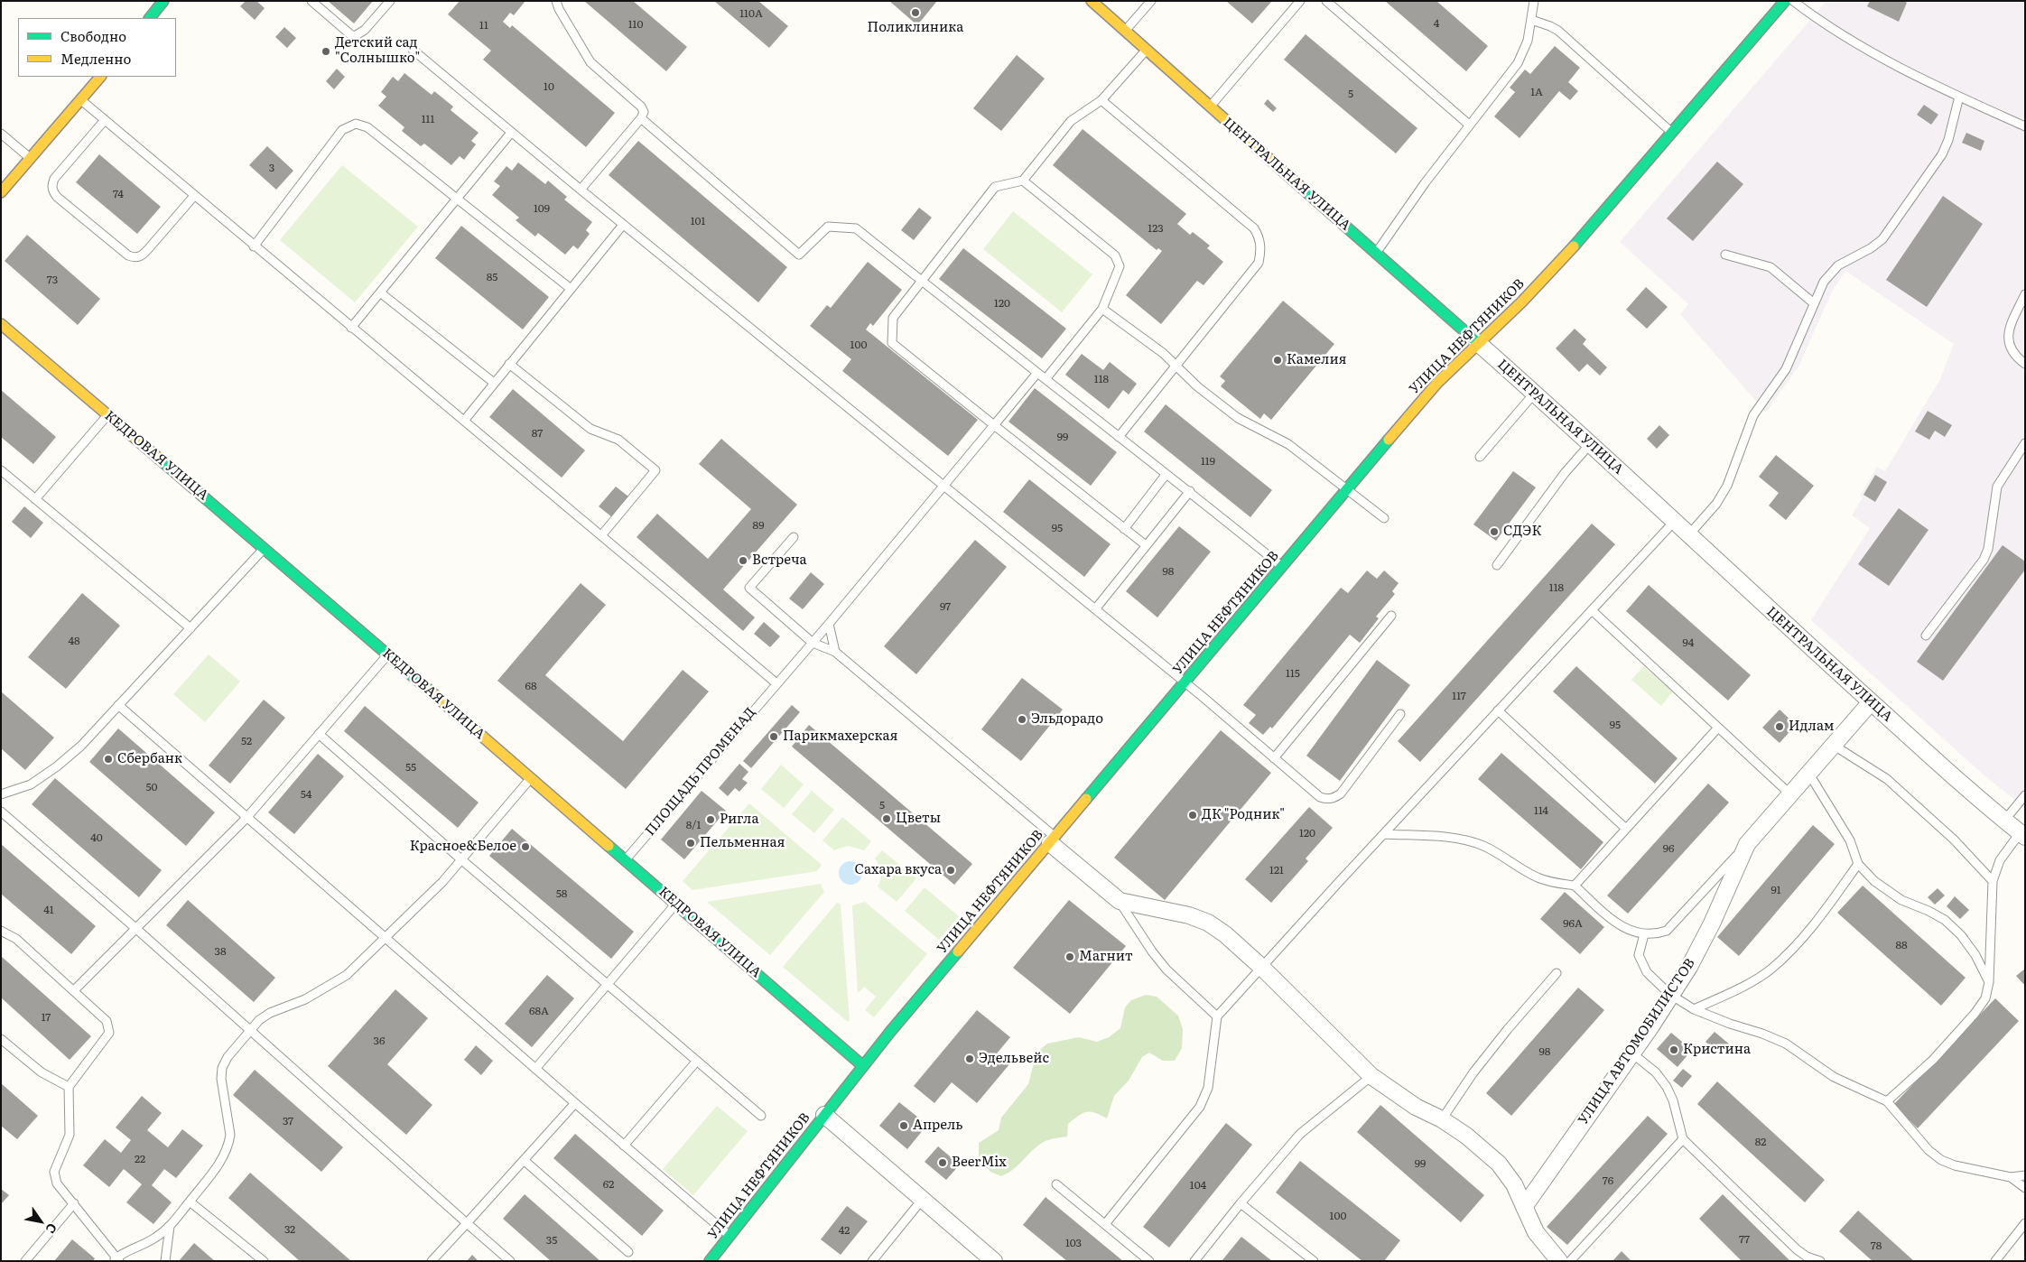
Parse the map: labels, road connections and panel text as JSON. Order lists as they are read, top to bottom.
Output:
{
  "streets": {
    "street": [
      "ЦЕНТРАЛЬНАЯ УЛИЦА",
      "УЛИЦА НЕФТЯНИКОВ",
      "КЕДРОВАЯ УЛИЦА",
      "УЛИЦА АВТОМОБИЛИСТОВ"
    ],
    "lane": ["ПЛОЩАДЬ ПРОМЕНАД"]
  },
  "crossings": [
    ["ЦЕНТРАЛЬНАЯ УЛИЦА", "УЛИЦА НЕФТЯНИКОВ"],
    ["ЦЕНТРАЛЬНАЯ УЛИЦА", "УЛИЦА АВТОМОБИЛИСТОВ"],
    ["УЛИЦА НЕФТЯНИКОВ", "КЕДРОВАЯ УЛИЦА"],
    ["КЕДРОВАЯ УЛИЦА", "ПЛОЩАДЬ ПРОМЕНАД"]
  ],
  "places": [
    "Поликлиника",
    "Детский сад \"Солнышко\"",
    "Камелия",
    "СДЭК",
    "Встреча",
    "Эльдорадо",
    "Идлам",
    "Парикмахерская",
    "Сбербанк",
    "ДК \"Родник\"",
    "Цветы",
    "Ригла",
    "Пельменная",
    "Красное&Белое",
    "Сахара вкуса",
    "Магнит",
    "Кристина",
    "Эдельвейс",
    "Апрель",
    "BeerMix"
  ],
  "house_numbers": [
    "110А",
    "4",
    "110",
    "11",
    "10",
    "1А",
    "5",
    "111",
    "3",
    "74",
    "109",
    "101",
    "123",
    "85",
    "73",
    "120",
    "100",
    "118",
    "87",
    "99",
    "119",
    "89",
    "95",
    "98",
    "118",
    "97",
    "48",
    "94",
    "115",
    "68",
    "117",
    "95",
    "52",
    "55",
    "50",
    "54",
    "5",
    "114",
    "8/1",
    "120",
    "40",
    "96",
    "121",
    "91",
    "58",
    "41",
    "96А",
    "88",
    "38",
    "68А",
    "17",
    "36",
    "98",
    "37",
    "82",
    "22",
    "99",
    "76",
    "62",
    "104",
    "100",
    "32",
    "42",
    "77",
    "35",
    "103",
    "78"
  ],
  "legend": ["Свободно", "Медленно"],
  "north": "bottom right"
}
